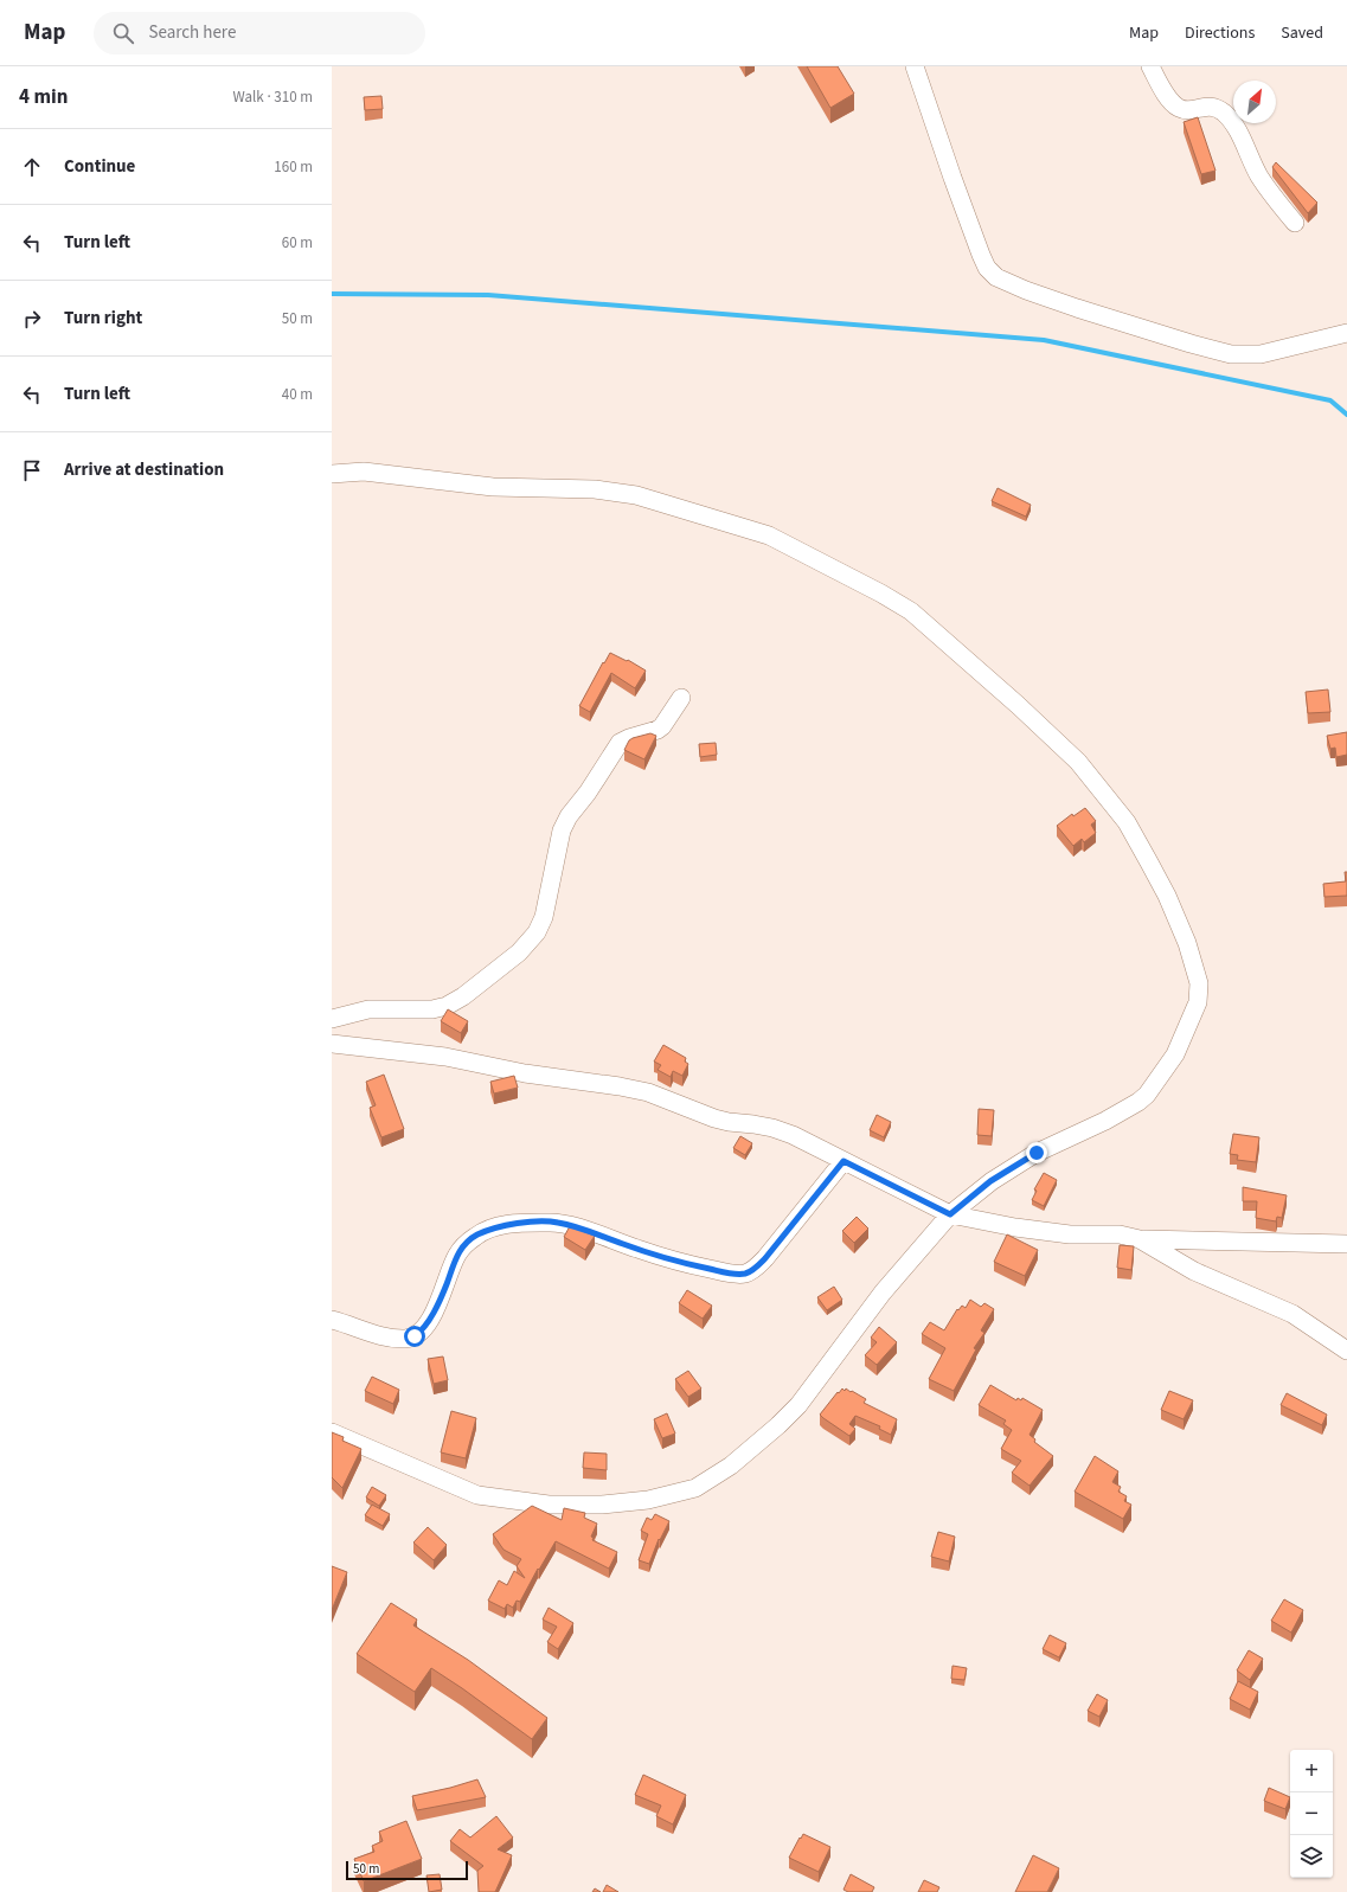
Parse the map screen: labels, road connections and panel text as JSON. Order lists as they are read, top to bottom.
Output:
{
  "scale_bar": "50 m",
  "north": "top right",
  "page": {
    "header": "Map",
    "search": "Search here",
    "nav": ["Map", "Directions", "Saved"],
    "heading": ["4 min", "Walk · 310 m"],
    "list": [
      ["Continue", "160 m"],
      ["Turn left", "60 m"],
      ["Turn right", "50 m"],
      ["Turn left", "40 m"],
      "Arrive at destination"
    ],
    "map_buttons": ["+", "−"],
    "scale": "50 m"
  }
}
